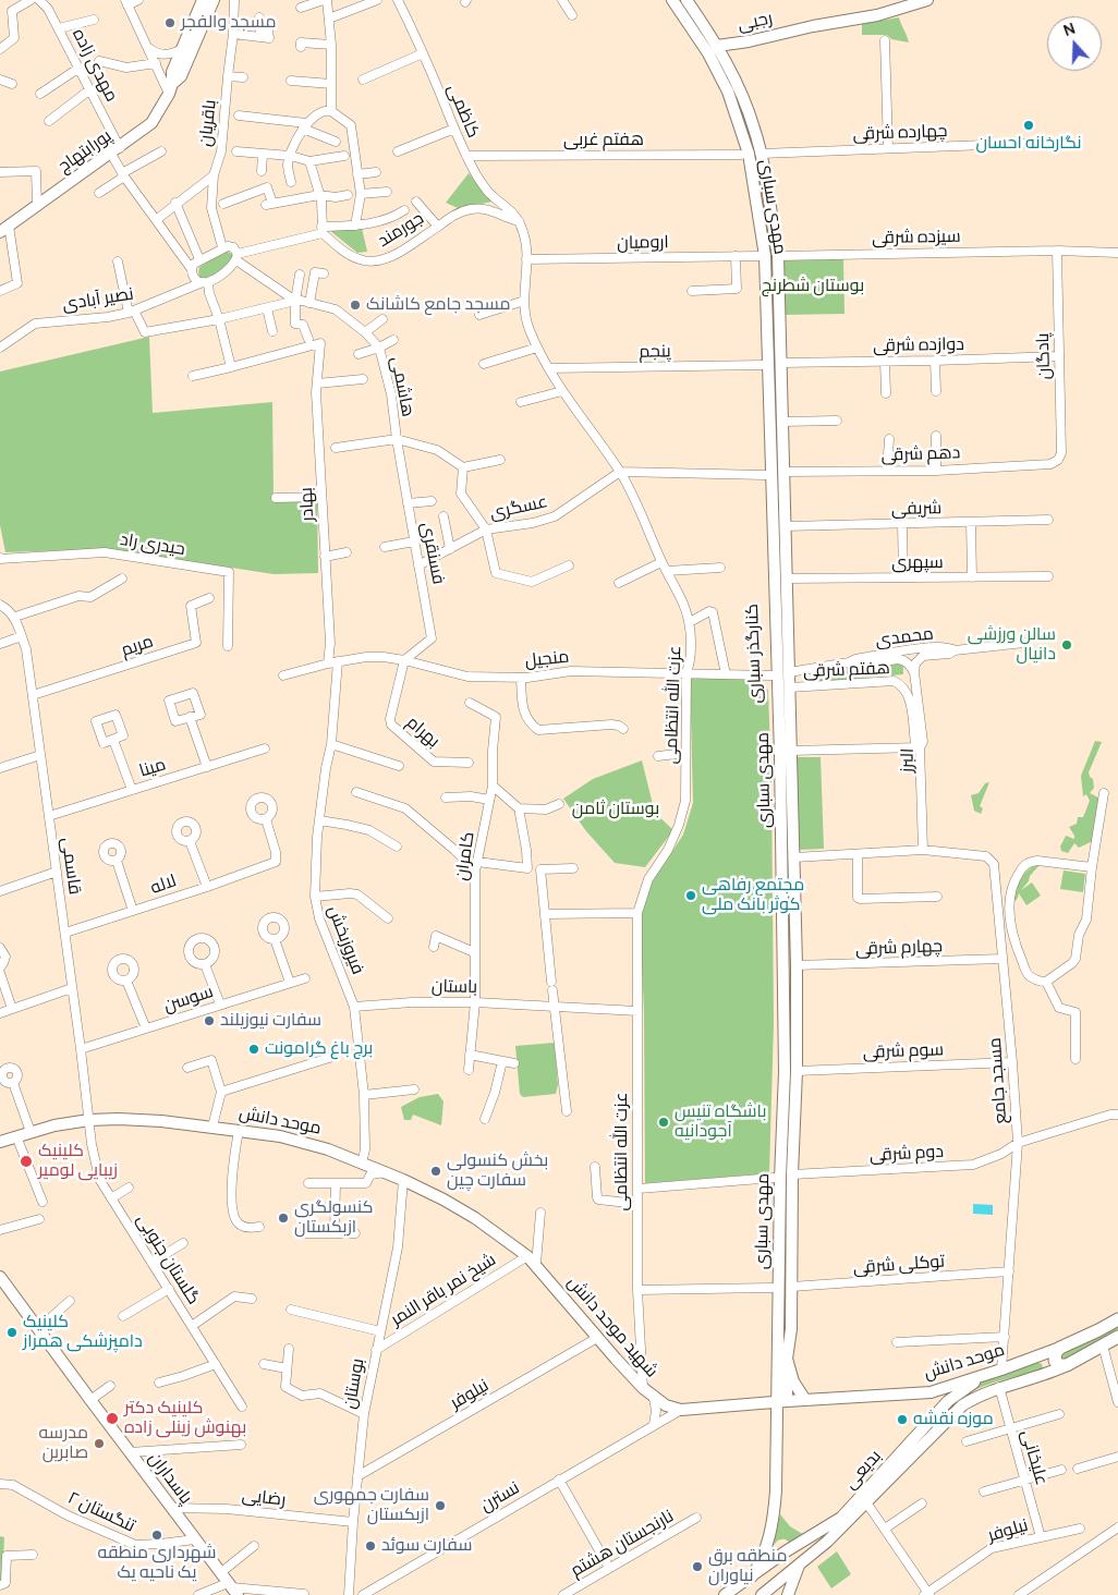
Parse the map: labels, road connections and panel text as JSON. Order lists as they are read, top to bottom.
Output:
{
  "streets": {
    "highway": ["موحد دانش"],
    "main road": [
      "رجبی",
      "پورابتهاج",
      "مهدی سباری",
      "کنارگذر سباری",
      "شهید موحد دانش",
      "بدیعی",
      "پاسداران"
    ],
    "street": [
      "مهدی زاده",
      "کاظمی",
      "باقریان",
      "چهارده شرقی",
      "هفتم غربی",
      "جورمند",
      "سیزده شرقی",
      "ارومیان",
      "نصیر آبادی",
      "دوازده شرقی",
      "پنجم",
      "پادگان",
      "هاشمی",
      "دهم شرقی",
      "بهادر",
      "عسگری",
      "شریفی",
      "حیدری راد",
      "فسنقری",
      "سپهری",
      "محمدی",
      "مریم",
      "منجیل",
      "هفتم شرقی",
      "عزت الله انتظامی",
      "بهرام",
      "البرز",
      "مینا",
      "کامران",
      "قاسمی",
      "لاله",
      "فیروزبخش",
      "چهارم شرقی",
      "باستان",
      "سوسن",
      "سوم شرقی",
      "مسجد جامع",
      "دوم شرقی",
      "گلستان جنوبی",
      "توکلی شرقی",
      "شیخ نمر باقر النمر",
      "بوستان",
      "نیلوفر",
      "علیخانی",
      "نسترن",
      "رضایی",
      "تنگستان ۲",
      "نارنجستان هشتم"
    ]
  },
  "crossings": [
    ["رجبی", "کنارگذر سباری"],
    ["مهدی زاده", "پورابتهاج"],
    ["کاظمی", "هفتم غربی"],
    ["کاظمی", "جورمند"],
    ["کاظمی", "عزت الله انتظامی"],
    ["باقریان", "هاشمی"],
    ["چهارده شرقی", "هفتم غربی"],
    ["چهارده شرقی", "مهدی سباری"],
    ["چهارده شرقی", "کنارگذر سباری"],
    ["هفتم غربی", "مهدی سباری"],
    ["هفتم غربی", "کنارگذر سباری"],
    ["مهدی سباری", "سیزده شرقی"],
    ["مهدی سباری", "ارومیان"],
    ["مهدی سباری", "محمدی"],
    ["مهدی سباری", "کنارگذر سباری"],
    ["مهدی سباری", "منجیل"],
    ["مهدی سباری", "هفتم شرقی"],
    ["مهدی سباری", "موحد دانش"],
    ["مهدی سباری", "شهید موحد دانش"],
    ["مهدی سباری", "بدیعی"],
    ["جورمند", "عزت الله انتظامی"],
    ["سیزده شرقی", "ارومیان"],
    ["سیزده شرقی", "پادگان"],
    ["سیزده شرقی", "کنارگذر سباری"],
    ["ارومیان", "کنارگذر سباری"],
    ["ارومیان", "عزت الله انتظامی"],
    ["نصیر آبادی", "هاشمی"],
    ["دوازده شرقی", "پادگان"],
    ["دوازده شرقی", "کنارگذر سباری"],
    ["پنجم", "کنارگذر سباری"],
    ["پنجم", "عزت الله انتظامی"],
    ["پادگان", "دهم شرقی"],
    ["هاشمی", "فسنقری"],
    ["دهم شرقی", "کنارگذر سباری"],
    ["بهادر", "منجیل"],
    ["عسگری", "فسنقری"],
    ["عسگری", "عزت الله انتظامی"],
    ["شریفی", "کنارگذر سباری"],
    ["فسنقری", "منجیل"],
    ["فسنقری", "بهرام"],
    ["سپهری", "کنارگذر سباری"],
    ["محمدی", "کنارگذر سباری"],
    ["محمدی", "منجیل"],
    ["مریم", "قاسمی"],
    ["کنارگذر سباری", "منجیل"],
    ["کنارگذر سباری", "هفتم شرقی"],
    ["کنارگذر سباری", "چهارم شرقی"],
    ["کنارگذر سباری", "سوم شرقی"],
    ["کنارگذر سباری", "مسجد جامع"],
    ["کنارگذر سباری", "دوم شرقی"],
    ["کنارگذر سباری", "توکلی شرقی"],
    ["منجیل", "عزت الله انتظامی"],
    ["منجیل", "بهرام"],
    ["منجیل", "فیروزبخش"],
    ["هفتم شرقی", "البرز"],
    ["عزت الله انتظامی", "باستان"],
    ["عزت الله انتظامی", "شهید موحد دانش"],
    ["البرز", "مسجد جامع"],
    ["مینا", "قاسمی"],
    ["کامران", "باستان"],
    ["قاسمی", "لاله"],
    ["قاسمی", "سوسن"],
    ["قاسمی", "موحد دانش"],
    ["قاسمی", "گلستان جنوبی"],
    ["فیروزبخش", "باستان"],
    ["فیروزبخش", "موحد دانش"],
    ["چهارم شرقی", "مسجد جامع"],
    ["سوم شرقی", "مسجد جامع"],
    ["مسجد جامع", "موحد دانش"],
    ["مسجد جامع", "دوم شرقی"],
    ["مسجد جامع", "توکلی شرقی"],
    ["موحد دانش", "گلستان جنوبی"],
    ["موحد دانش", "شیخ نمر باقر النمر"],
    ["موحد دانش", "شهید موحد دانش"],
    ["موحد دانش", "بوستان"],
    ["موحد دانش", "علیخانی"],
    ["موحد دانش", "بدیعی"],
    ["شیخ نمر باقر النمر", "شهید موحد دانش"],
    ["شیخ نمر باقر النمر", "بوستان"],
    ["شهید موحد دانش", "نیلوفر"],
    ["شهید موحد دانش", "نسترن"],
    ["بوستان", "نیلوفر"],
    ["بوستان", "رضایی"],
    ["نیلوفر", "علیخانی"],
    ["پاسداران", "رضایی"],
    ["پاسداران", "تنگستان ۲"]
  ],
  "parks": ["بوستان شطرنج", "بوستان ثامن"],
  "places": [
    "مسجد والفجر",
    "نگارخانه احسان",
    "مسجد جامع کاشانک",
    "سالن ورزشی دانیال",
    "مجتمع رفاهی کوثر بانک ملی",
    "سفارت نیوزیلند",
    "برج باغ گرامونت",
    "باشگاه تنیس آجودانیه",
    "کلینیک زیبایی لومیر",
    "بخش کنسولی سفارت چین",
    "کنسولگری ازبکستان",
    "کلینیک دامپزشکی همراز",
    "کلینیک دکتر بهنوش زینلی زاده",
    "موزه نقشه",
    "مدرسه صابرین",
    "سفارت جمهوری ازبکستان",
    "شهرداری منطقه یک ناحیه یک",
    "سفارت سوئد",
    "منطقه برق نیاوران"
  ],
  "north": "top"
}
